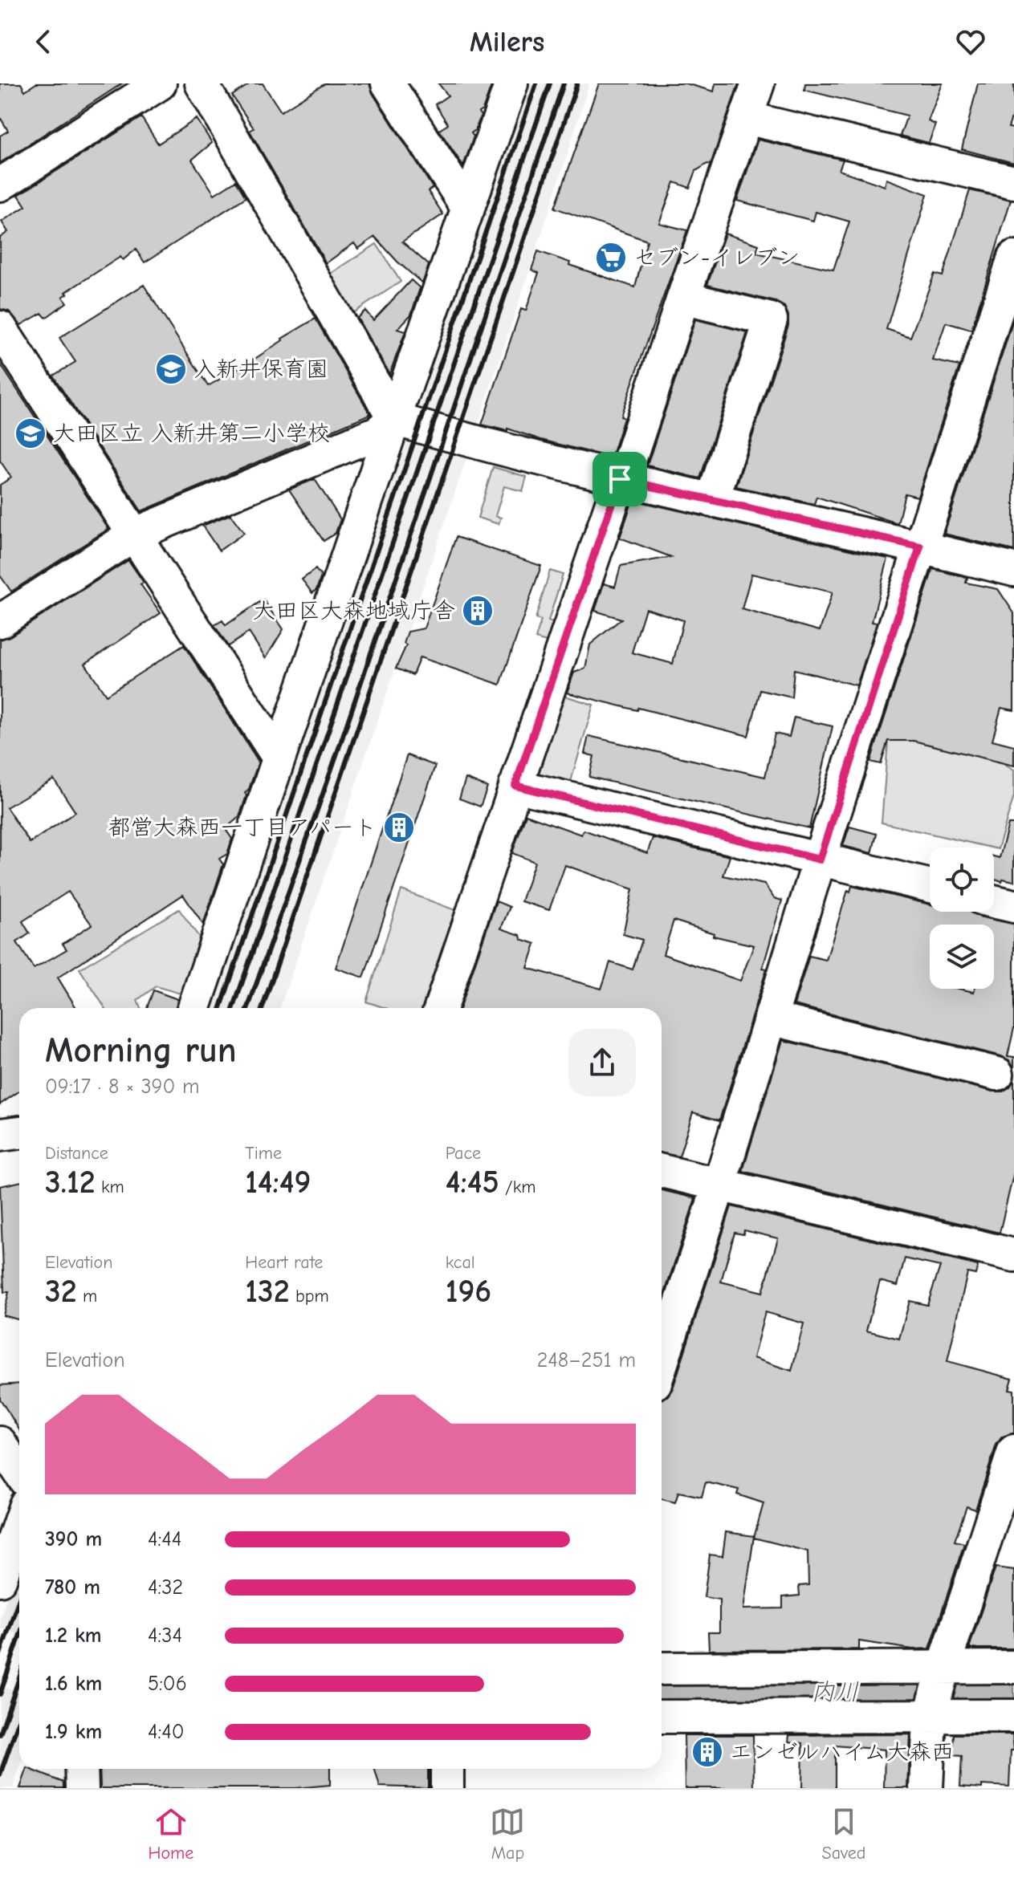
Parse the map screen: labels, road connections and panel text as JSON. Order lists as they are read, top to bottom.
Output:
{
  "water": ["内川"],
  "places": {
    "supermarket": ["セブン-イレブン"],
    "school or university": ["入新井保育園", "大田区立 入新井第二小学校"],
    "building": ["大田区大森地域庁舎", "都営大森西一丁目アパート", "エンゼルハイム大森西"]
  },
  "page": {
    "header": "Milers",
    "heading": ["Morning run", "09:17 · 8 × 390 m"],
    "stats": [
      ["Distance", "3.12 km"],
      ["Time", "14:49"],
      ["Pace", "4:45 /km"],
      ["Elevation", "32 m"],
      ["Heart rate", "132 bpm"],
      ["kcal", "196"]
    ],
    "chart": ["Elevation", "248–251 m"],
    "list": [
      {
        "name": "390 m",
        "note": "4:44"
      },
      {
        "name": "780 m",
        "note": "4:32"
      },
      {
        "name": "1.2 km",
        "note": "4:34"
      },
      {
        "name": "1.6 km",
        "note": "5:06"
      },
      {
        "name": "1.9 km",
        "note": "4:40"
      }
    ],
    "tabs": ["Home", "Map", "Saved"]
  }
}
